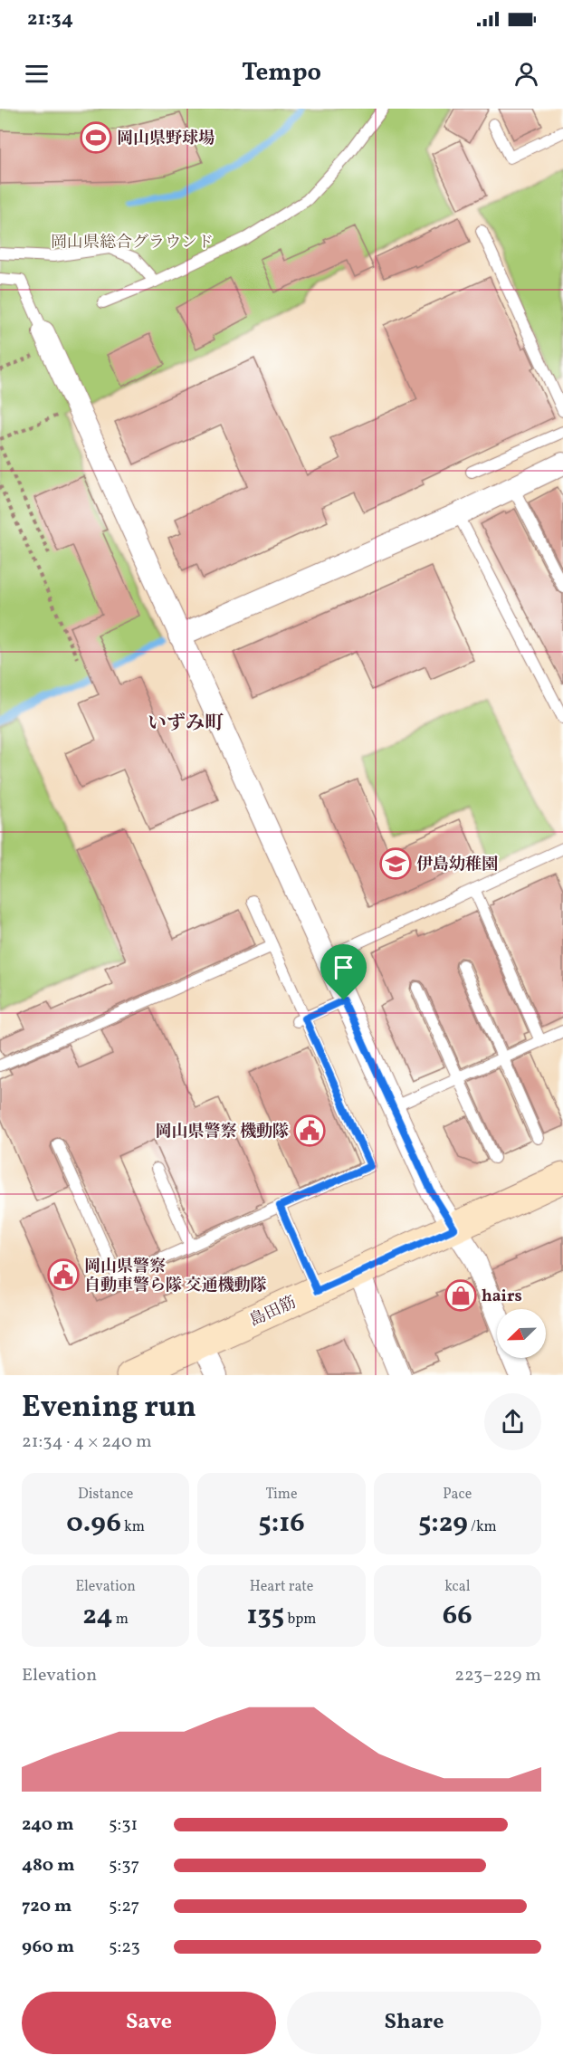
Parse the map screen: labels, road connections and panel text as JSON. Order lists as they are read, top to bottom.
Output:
{
  "streets": {
    "street": ["島田筋"]
  },
  "districts": ["いずみ町"],
  "parks": ["岡山県総合グラウンド"],
  "places": {
    "sports": ["岡山県野球場"],
    "school or university": ["伊島幼稚園"],
    "public building": ["岡山県警察 機動隊", "岡山県警察 自動車警ら隊 交通機動隊"],
    "shop": ["hairs"]
  },
  "north": "bottom left",
  "page": {
    "status": "21:34",
    "header": "Tempo",
    "heading": ["Evening run", "21:34 · 4 × 240 m"],
    "stats": [
      ["Distance", "0.96 km"],
      ["Time", "5:16"],
      ["Pace", "5:29 /km"],
      ["Elevation", "24 m"],
      ["Heart rate", "135 bpm"],
      ["kcal", "66"]
    ],
    "chart": ["Elevation", "223–229 m"],
    "list": [
      {
        "name": "240 m",
        "note": "5:31"
      },
      {
        "name": "480 m",
        "note": "5:37"
      },
      {
        "name": "720 m",
        "note": "5:27"
      },
      {
        "name": "960 m",
        "note": "5:23"
      }
    ],
    "buttons": ["Save", "Share"]
  }
}
